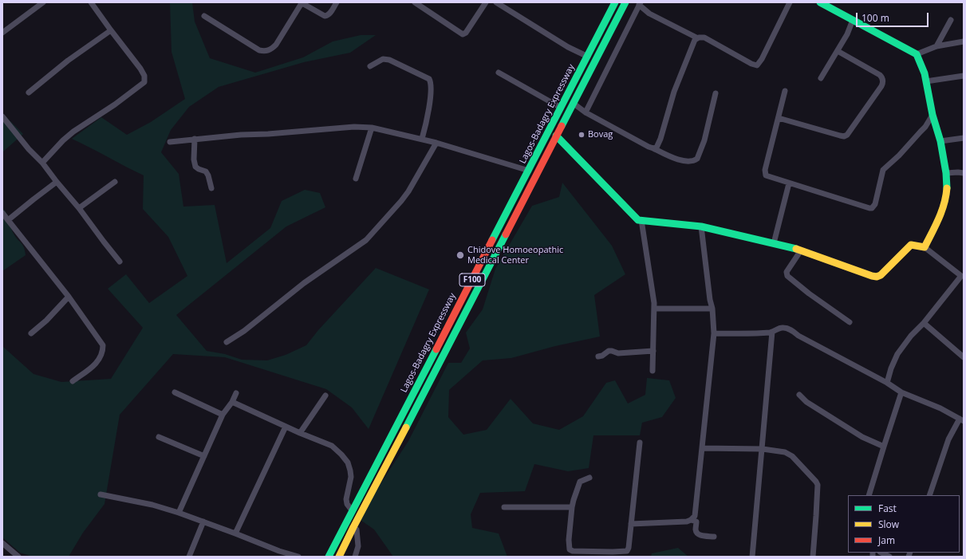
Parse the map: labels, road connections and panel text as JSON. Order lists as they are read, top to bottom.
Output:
{
  "streets": {
    "main road": ["Lagos-Badagry Expressway", "F100"]
  },
  "places": ["Bovag", "Chidove Homoeopathic Medical Center"],
  "legend": ["Fast", "Slow", "Jam"],
  "scale_bar": "100 m"
}
